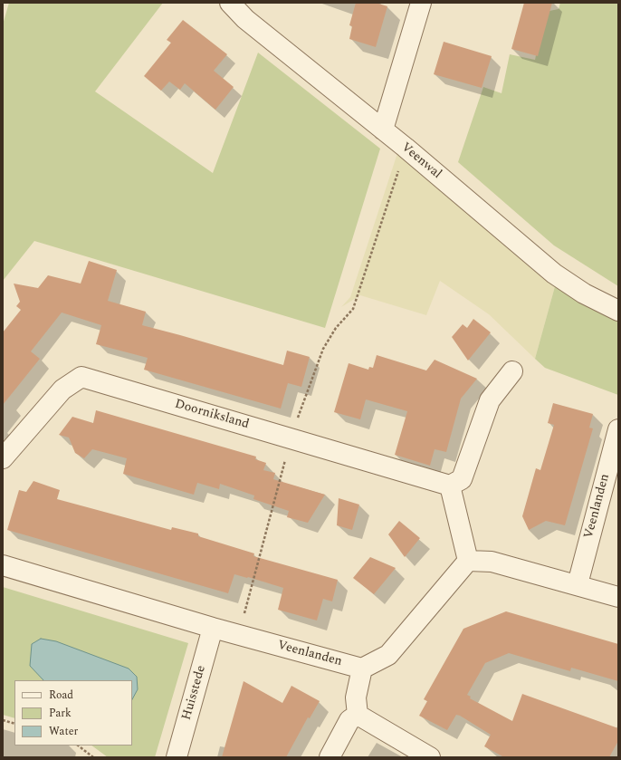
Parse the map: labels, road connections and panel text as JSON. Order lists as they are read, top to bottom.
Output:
{
  "streets": {
    "street": [
      "Veenwal",
      "Doorniksland",
      "Veenlanden",
      "Huisstede"
    ]
  },
  "crossings": [
    ["Veenlanden", "Huisstede"]
  ],
  "legend": ["Road", "Park", "Water"]
}
